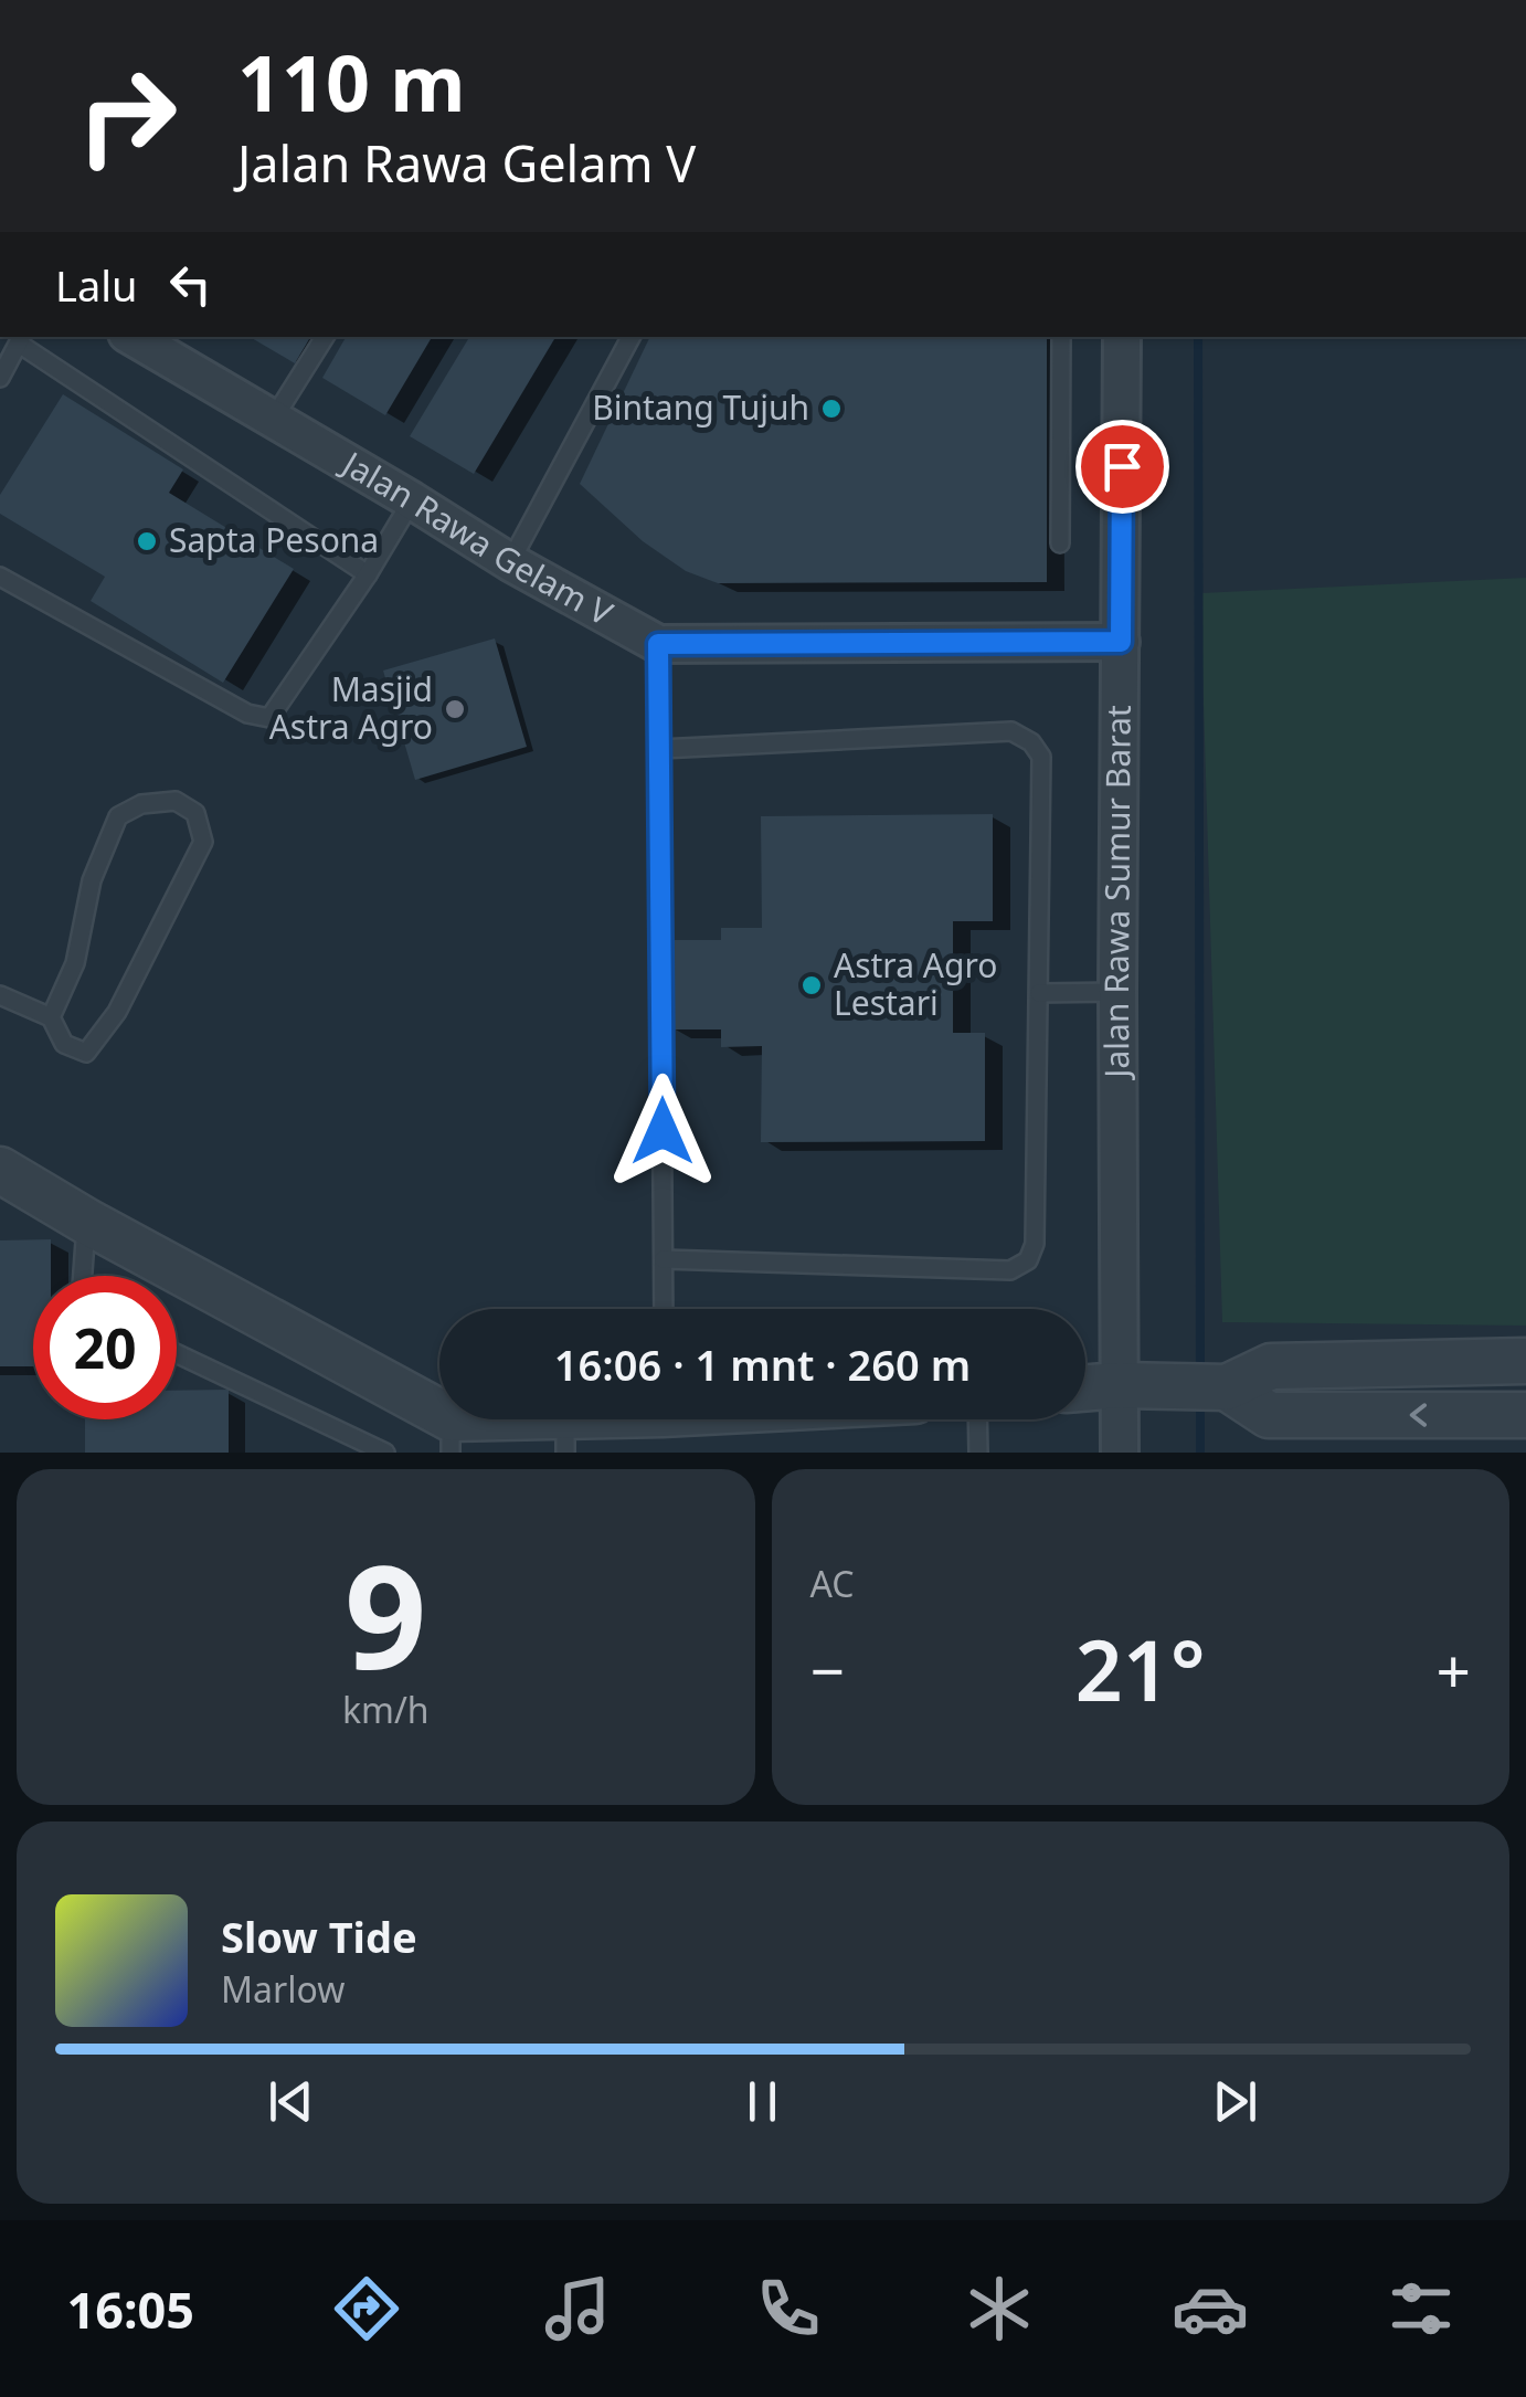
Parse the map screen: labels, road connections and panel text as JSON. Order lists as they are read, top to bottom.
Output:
{
  "streets": {
    "street": ["Jalan Rawa Gelam V", "Jalan Rawa Sumur Barat"]
  },
  "crossings": [
    ["Jalan Rawa Gelam V", "Jalan Rawa Sumur Barat"]
  ],
  "places": [
    "Bintang Tujuh",
    "Sapta Pesona",
    "Masjid Astra Agro",
    "Astra Agro Lestari"
  ],
  "page": {
    "turn": ["110 m", "Jalan Rawa Gelam V"],
    "then": "Lalu",
    "limit": "20",
    "trip": "16:06 · 1 mnt · 260 m",
    "tile": [
      ["9", "km/h"],
      "AC"
    ],
    "heat": ["−", "21°", "+"],
    "song": ["Slow Tide", "Marlow"],
    "tabs": "16:05"
  }
}
